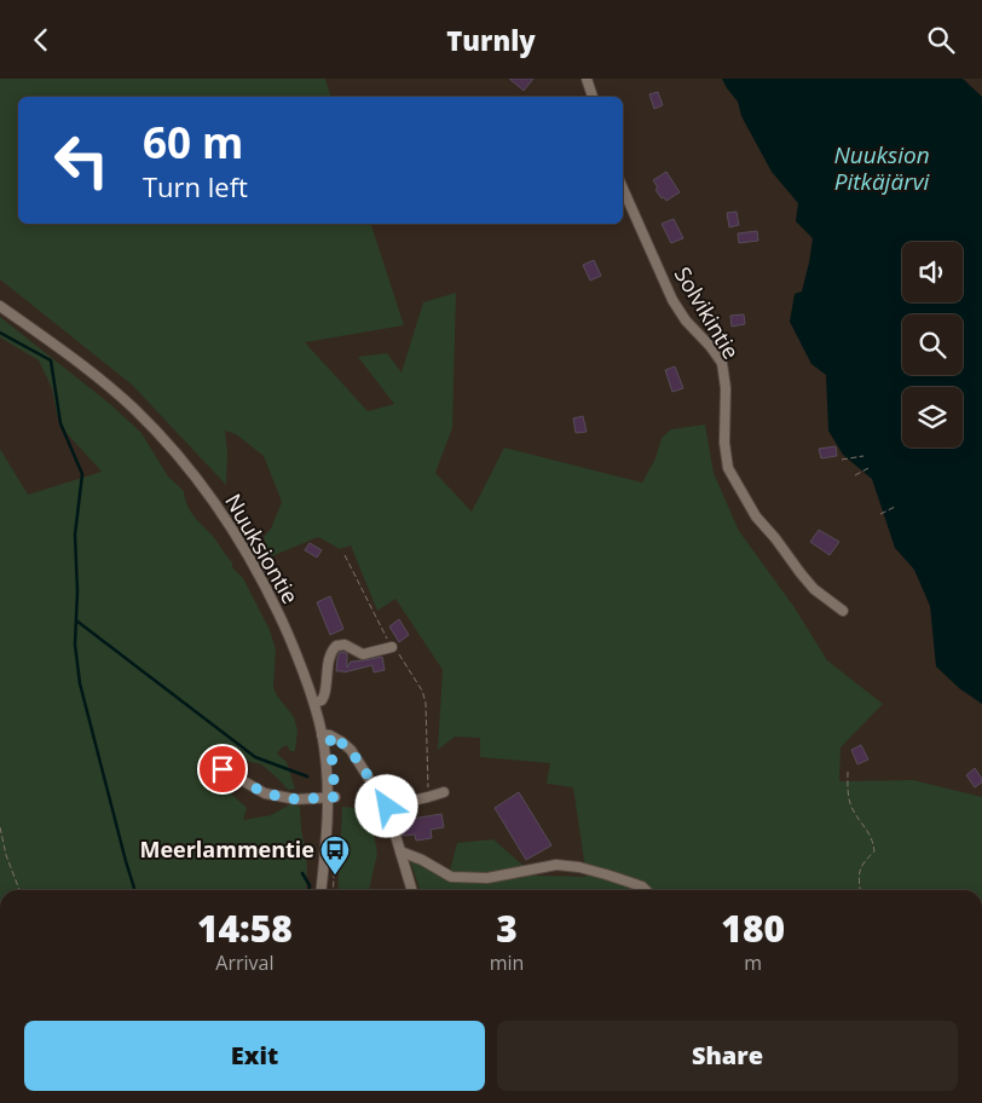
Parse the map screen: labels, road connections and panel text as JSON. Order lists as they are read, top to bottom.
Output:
{
  "streets": {
    "street": ["Solvikintie", "Nuuksiontie"]
  },
  "water": ["Nuuksion Pitkäjärvi"],
  "places": {
    "bus stop": ["Meerlammentie"]
  },
  "page": {
    "header": "Turnly",
    "turn": ["60 m", "Turn left"],
    "eta": [
      "14:58",
      "Arrival",
      "3",
      "min",
      "180",
      "m"
    ],
    "buttons": ["Exit", "Share"]
  }
}
